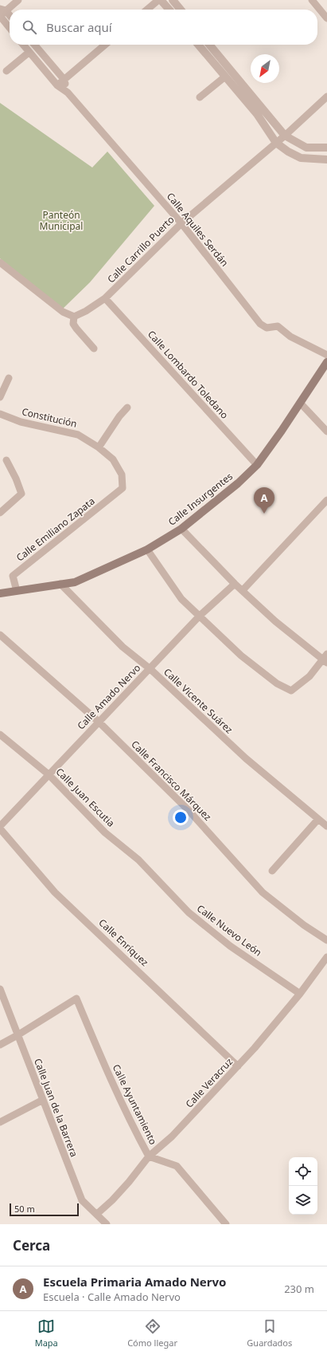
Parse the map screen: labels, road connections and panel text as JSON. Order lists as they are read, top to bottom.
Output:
{
  "streets": {
    "main road": ["Calle Insurgentes"],
    "street": [
      "Calle Aquiles Serdán",
      "Calle Carrillo Puerto",
      "Calle Lombardo Toledano",
      "Constitución",
      "Calle Emiliano Zapata",
      "Calle Amado Nervo",
      "Calle Vicente Suárez",
      "Calle Francisco Márquez",
      "Calle Juan Escutia",
      "Calle Nuevo León",
      "Calle Enríquez",
      "Calle Veracruz",
      "Calle Ayuntamiento",
      "Calle Juan de la Barrera"
    ]
  },
  "crossings": [
    ["Calle Aquiles Serdán", "Calle Carrillo Puerto"],
    ["Calle Carrillo Puerto", "Calle Lombardo Toledano"],
    ["Calle Lombardo Toledano", "Calle Insurgentes"],
    ["Constitución", "Calle Emiliano Zapata"],
    ["Calle Insurgentes", "Calle Emiliano Zapata"],
    ["Calle Insurgentes", "Calle Vicente Suárez"],
    ["Calle Amado Nervo", "Calle Vicente Suárez"],
    ["Calle Amado Nervo", "Calle Francisco Márquez"],
    ["Calle Amado Nervo", "Calle Juan Escutia"],
    ["Calle Amado Nervo", "Calle Enríquez"],
    ["Calle Juan Escutia", "Calle Nuevo León"],
    ["Calle Nuevo León", "Calle Veracruz"],
    ["Calle Enríquez", "Calle Veracruz"],
    ["Calle Veracruz", "Calle Ayuntamiento"],
    ["Calle Veracruz", "Calle Juan de la Barrera"],
    ["Calle Ayuntamiento", "Calle Juan de la Barrera"]
  ],
  "parks": ["Panteón Municipal"],
  "scale_bar": "50 m",
  "north": "bottom left",
  "page": {
    "search": "Buscar aquí",
    "pins": "A",
    "scale": "50 m",
    "heading": "Cerca",
    "list": [
      {
        "mark": "A",
        "name": "Escuela Primaria Amado Nervo",
        "note": "Escuela · Calle Amado Nervo",
        "value": "230 m"
      }
    ],
    "nav": ["Mapa", "Cómo llegar", "Guardados"]
  }
}
